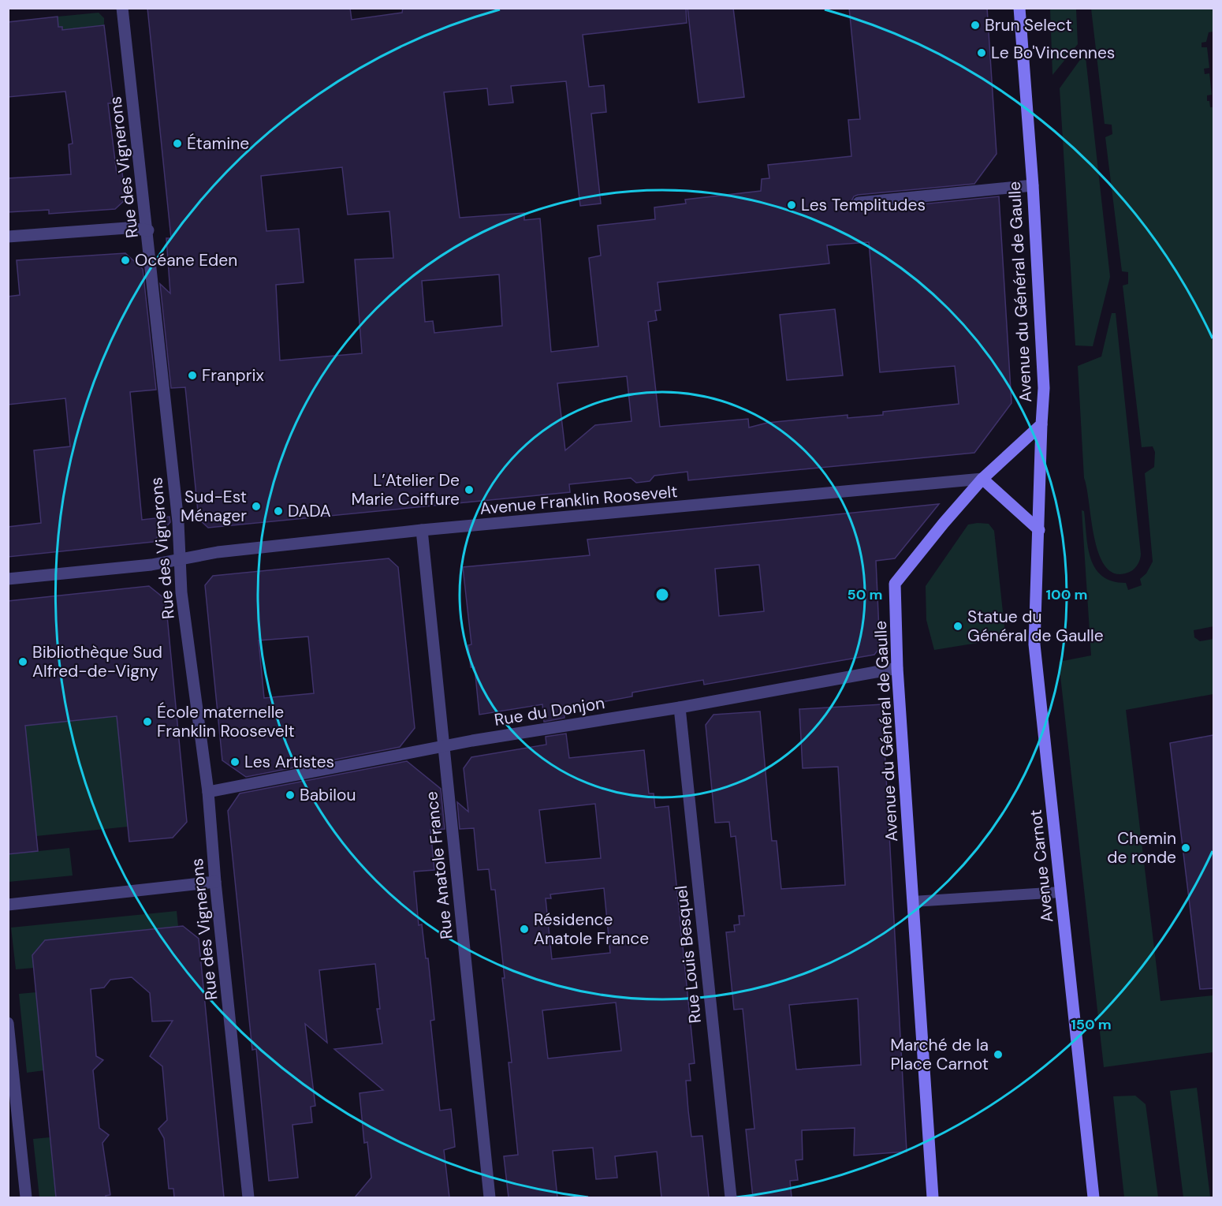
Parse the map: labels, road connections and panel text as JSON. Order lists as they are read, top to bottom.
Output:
{
  "streets": {
    "street": [
      "Rue des Vignerons",
      "Avenue du Général de Gaulle",
      "Avenue Franklin Roosevelt",
      "Rue du Donjon",
      "Rue Anatole France",
      "Avenue Carnot",
      "Rue Louis Besquel"
    ]
  },
  "crossings": [
    ["Rue des Vignerons", "Avenue Franklin Roosevelt"],
    ["Rue des Vignerons", "Rue du Donjon"],
    ["Avenue du Général de Gaulle", "Avenue Franklin Roosevelt"],
    ["Avenue du Général de Gaulle", "Rue du Donjon"],
    ["Avenue du Général de Gaulle", "Avenue Carnot"],
    ["Avenue Franklin Roosevelt", "Rue Anatole France"],
    ["Rue du Donjon", "Rue Anatole France"],
    ["Rue du Donjon", "Rue Louis Besquel"]
  ],
  "places": [
    "Brun Select",
    "Le Bo'Vincennes",
    "Étamine",
    "Les Templitudes",
    "Océane Eden",
    "Franprix",
    "L’Atelier De Marie Coiffure",
    "Sud-Est Ménager",
    "DADA",
    "Statue du Général de Gaulle",
    "Bibliothèque Sud Alfred-de-Vigny",
    "École maternelle Franklin Roosevelt",
    "Les Artistes",
    "Babilou",
    "Chemin de ronde",
    "Résidence Anatole France",
    "Marché de la Place Carnot"
  ],
  "rings": ["50 m", "100 m", "150 m"]
}
